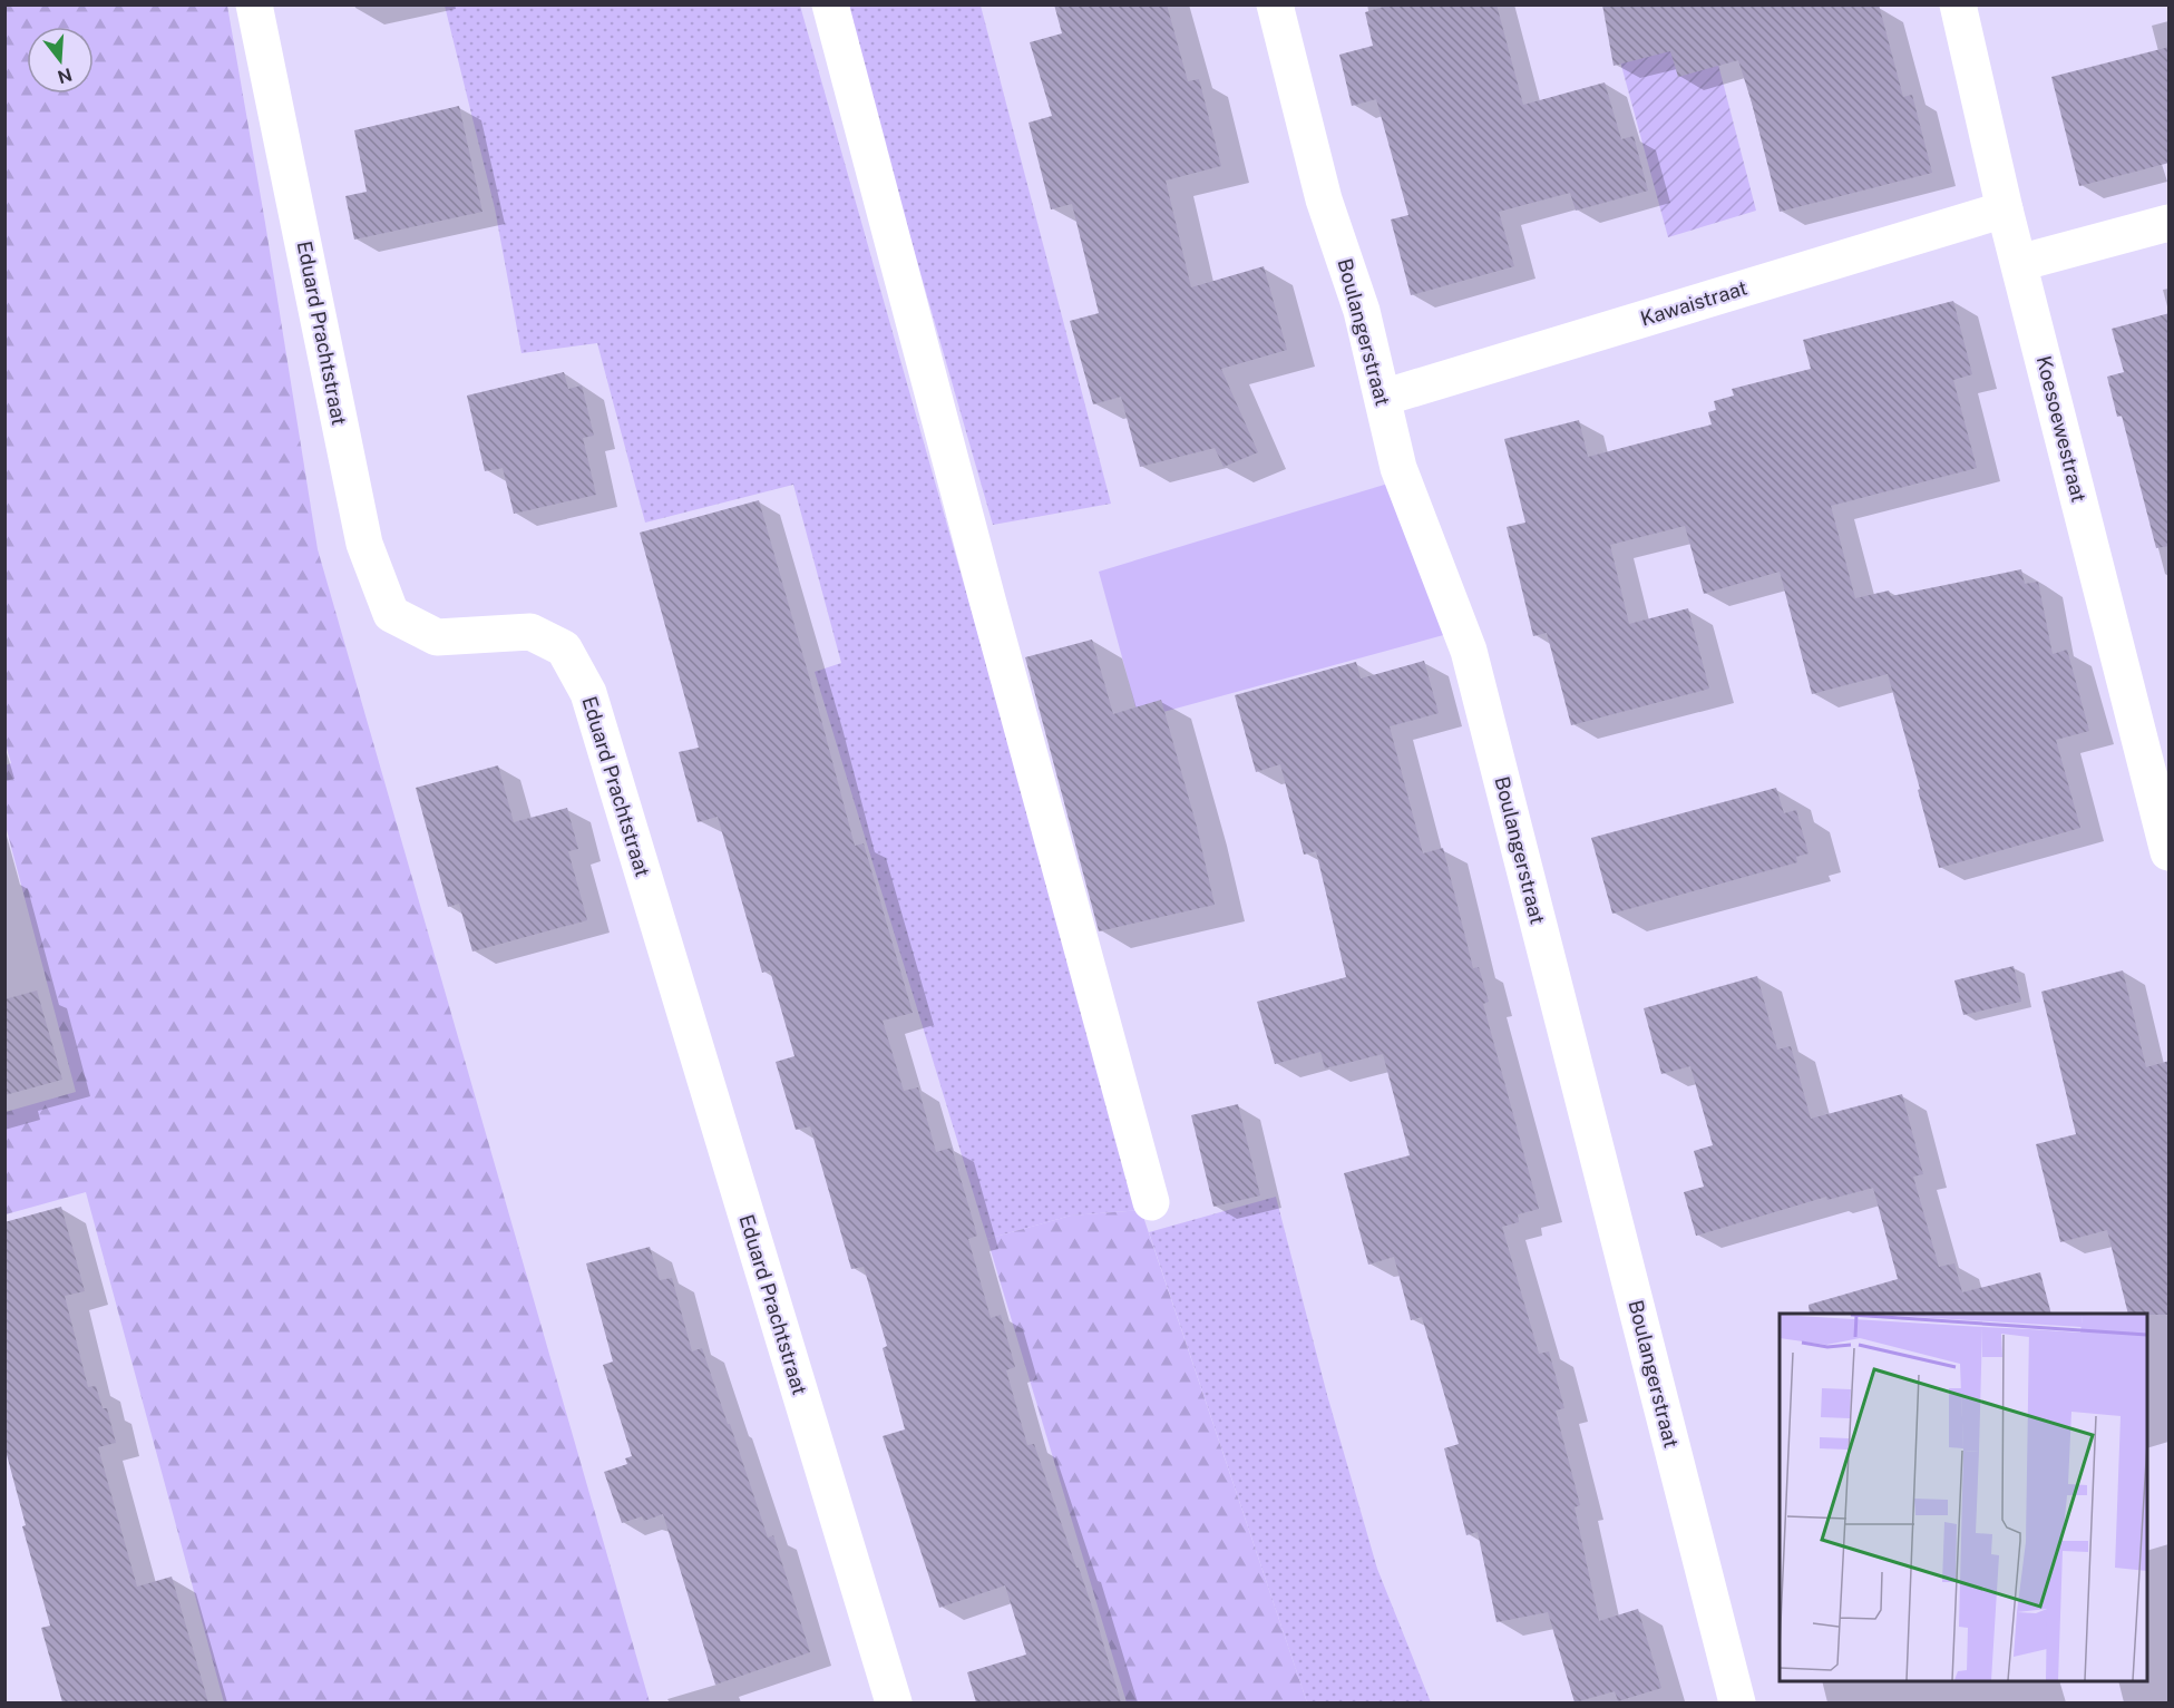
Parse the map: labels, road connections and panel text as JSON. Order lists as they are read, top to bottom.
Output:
{
  "streets": {
    "street": [
      "Kawaistraat",
      "Boulangerstraat",
      "Eduard Prachtstraat",
      "Koesoewestraat"
    ]
  },
  "crossings": [
    ["Kawaistraat", "Boulangerstraat"],
    ["Kawaistraat", "Koesoewestraat"]
  ],
  "north": "bottom"
}
